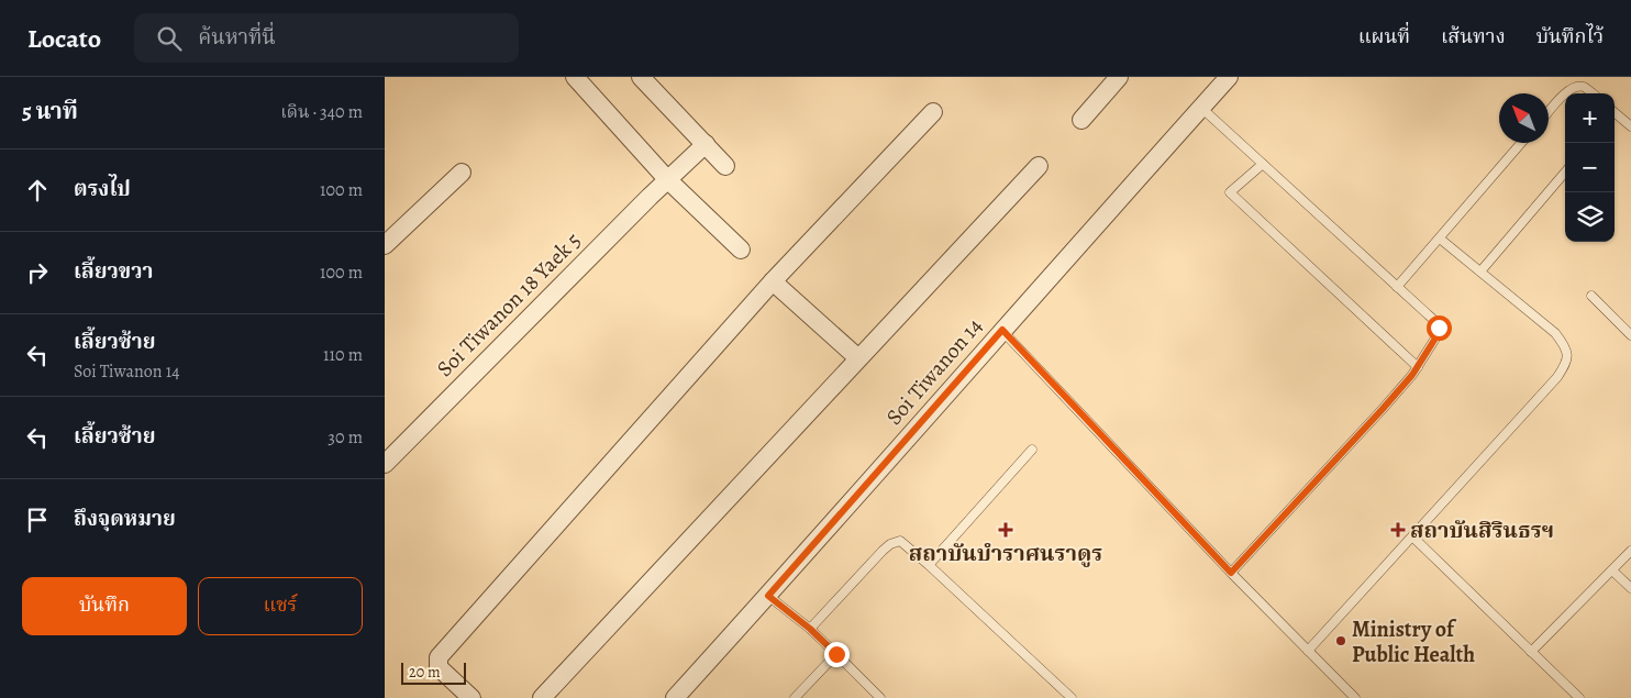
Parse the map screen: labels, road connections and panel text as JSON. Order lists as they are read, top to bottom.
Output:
{
  "streets": {
    "street": ["Soi Tiwanon 18 Yaek 5", "Soi Tiwanon 14"]
  },
  "places": {
    "health": ["สถาบันบำราศนราดูร", "สถาบันสิรินธรฯ"],
    "other": ["Ministry of Public Health"]
  },
  "scale_bar": "20 m",
  "north": "top left",
  "page": {
    "header": "Locato",
    "search": "ค้นหาที่นี่",
    "nav": ["แผนที่", "เส้นทาง", "บันทึกไว้"],
    "heading": ["5 นาที", "เดิน · 340 m"],
    "map_buttons": ["+", "−"],
    "list": [
      ["ตรงไป", "100 m"],
      ["เลี้ยวขวา", "100 m"],
      ["เลี้ยวซ้าย", "Soi Tiwanon 14", "110 m"],
      ["เลี้ยวซ้าย", "30 m"],
      "ถึงจุดหมาย"
    ],
    "buttons": ["บันทึก", "แชร์"],
    "scale": "20 m"
  }
}
